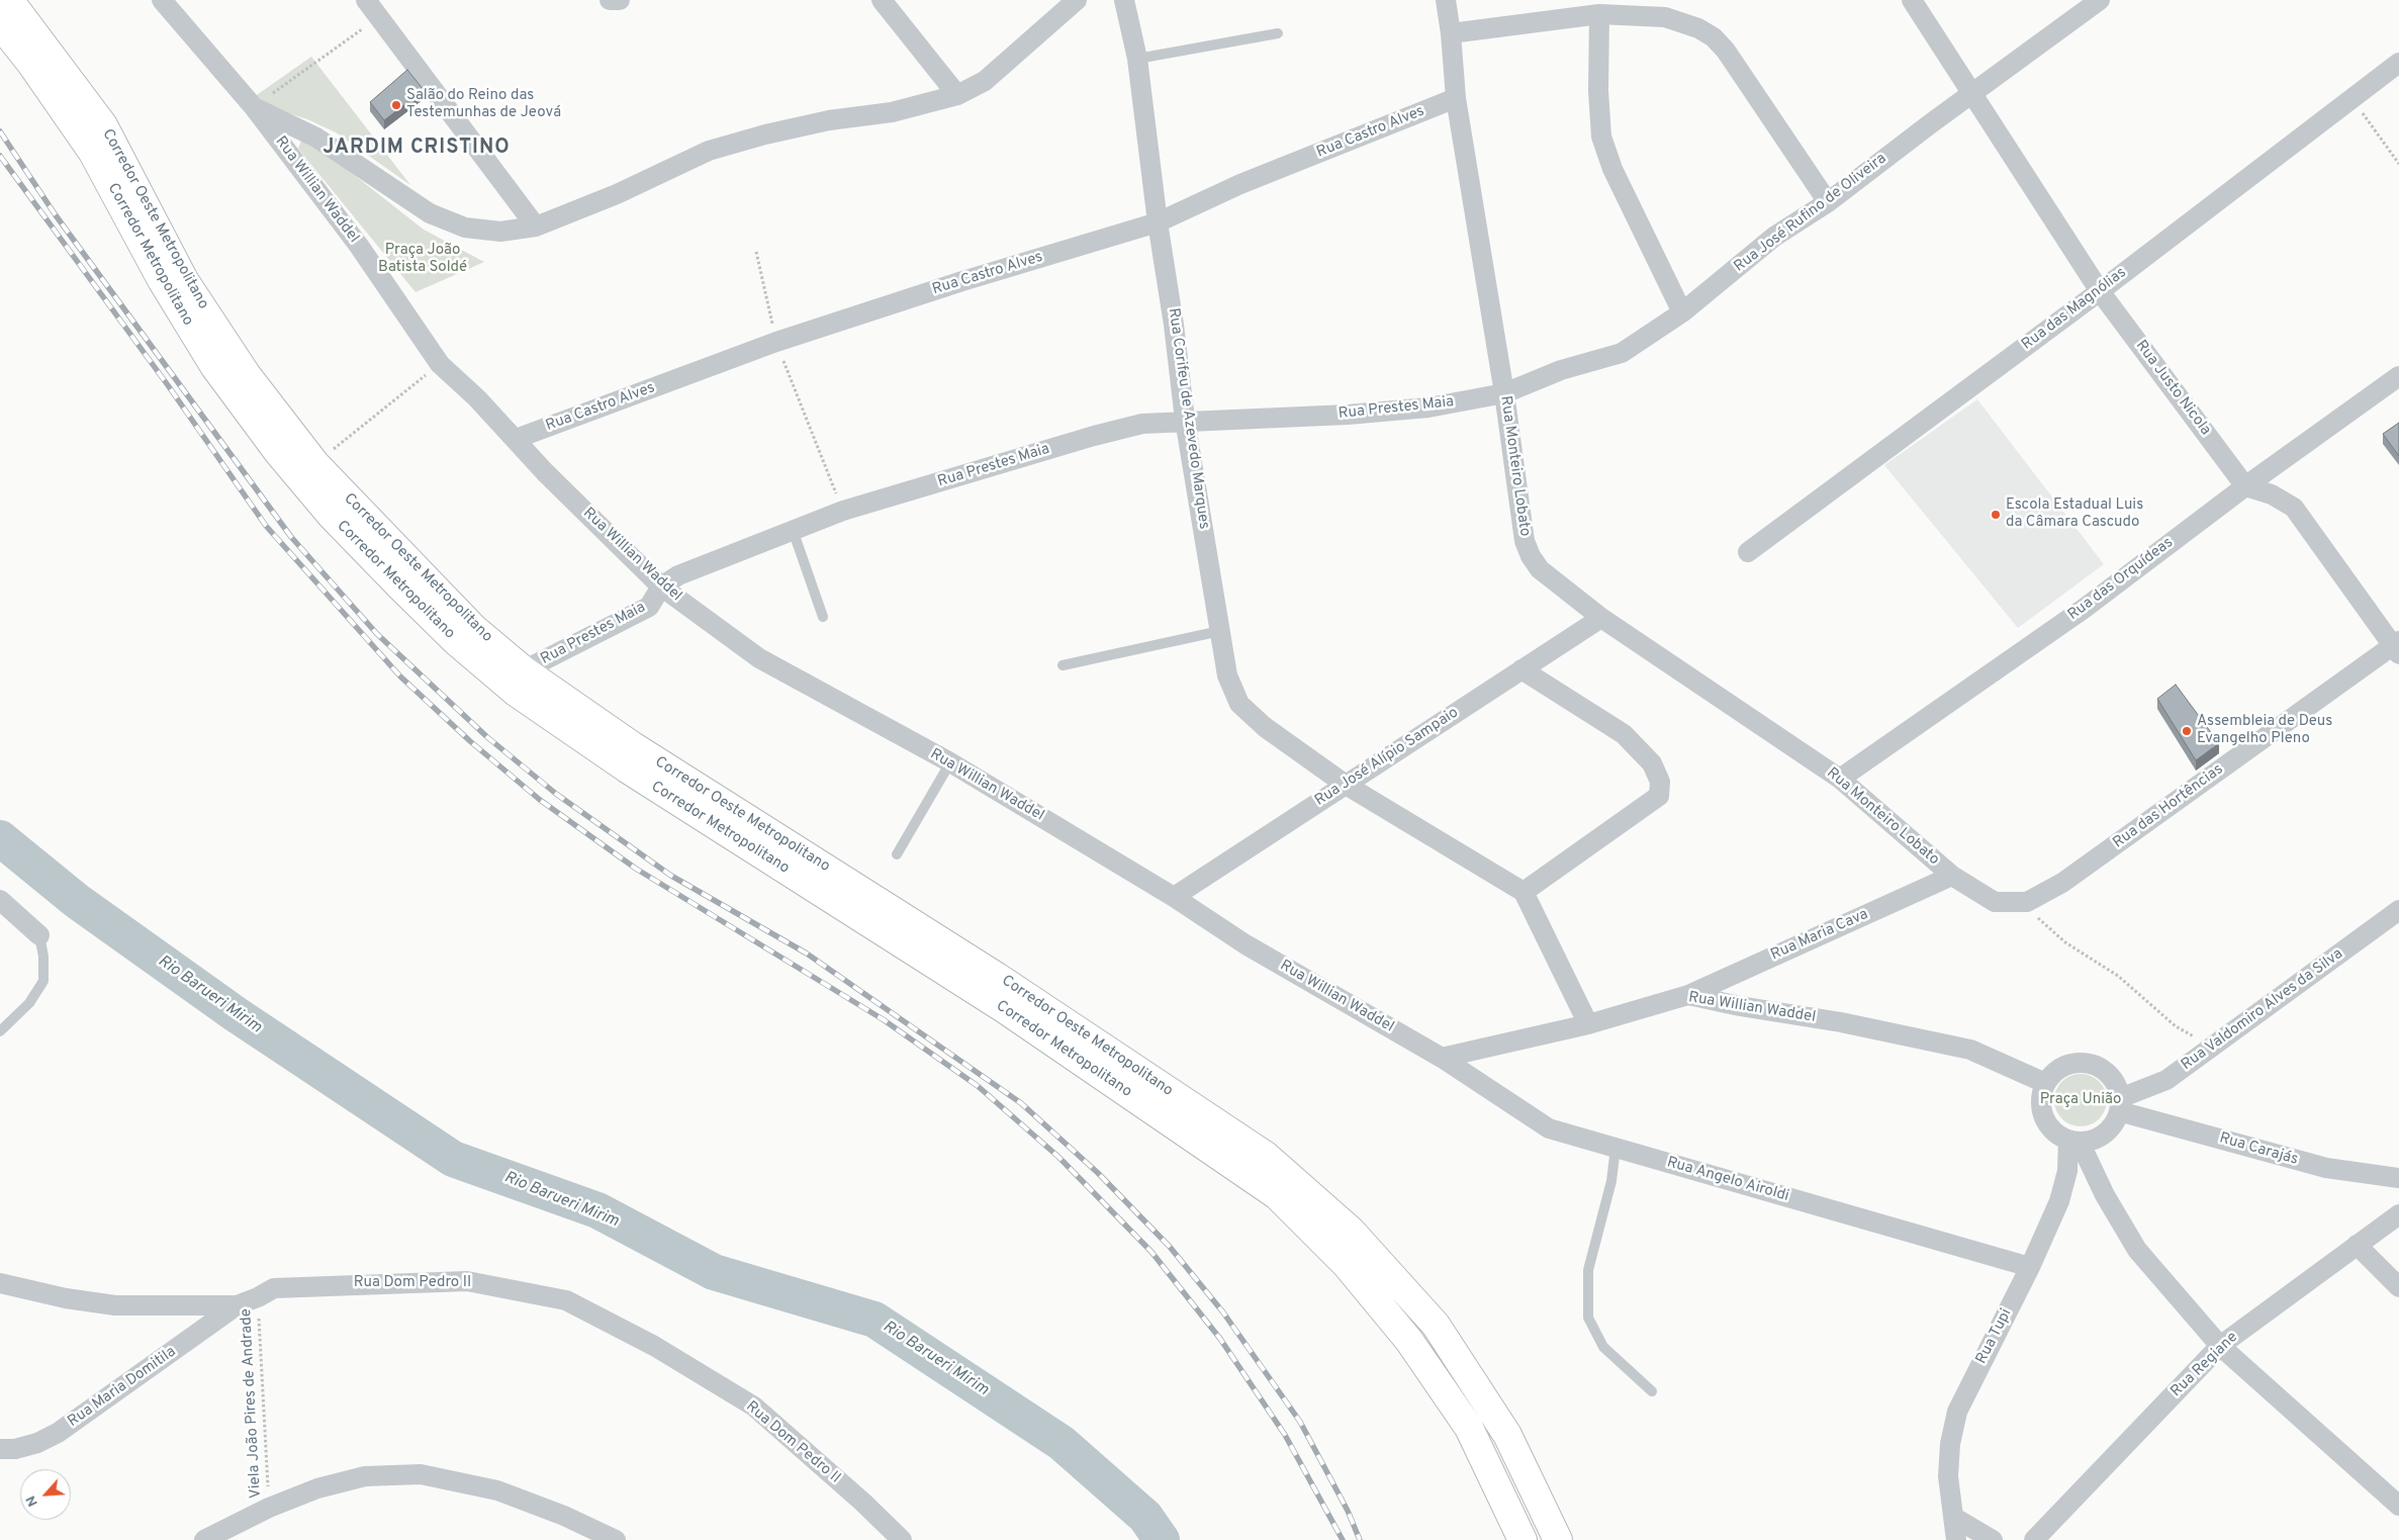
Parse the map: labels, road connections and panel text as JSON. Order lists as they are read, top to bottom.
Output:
{
  "streets": {
    "main road": ["Corredor Oeste Metropolitano", "Corredor Metropolitano"],
    "street": [
      "Rua Castro Alves",
      "Rua Willian Waddel",
      "Rua José Rufino de Oliveira",
      "Rua das Magnólias",
      "Rua Justo Nicola",
      "Rua Prestes Maia",
      "Rua Corifeu de Azevedo Marques",
      "Rua Monteiro Lobato",
      "Rua das Orquídeas",
      "Rua José Alípio Sampaio",
      "Rua das Hortências",
      "Rua Maria Cava",
      "Rua Valdomiro Alves da Silva",
      "Rua Carajás",
      "Rua Angelo Airoldi",
      "Rua Dom Pedro II",
      "Rua Tupi",
      "Rua Regiane",
      "Rua Maria Domitila"
    ],
    "path": ["Viela João Pires de Andrade"]
  },
  "crossings": [
    ["Rua Castro Alves", "Rua Willian Waddel"],
    ["Rua Castro Alves", "Rua Corifeu de Azevedo Marques"],
    ["Rua Castro Alves", "Rua Monteiro Lobato"],
    ["Rua Willian Waddel", "Rua Prestes Maia"],
    ["Rua Willian Waddel", "Rua José Alípio Sampaio"],
    ["Rua Willian Waddel", "Rua Maria Cava"],
    ["Rua Willian Waddel", "Rua Valdomiro Alves da Silva"],
    ["Rua Willian Waddel", "Rua Carajás"],
    ["Rua Willian Waddel", "Rua Angelo Airoldi"],
    ["Rua Willian Waddel", "Rua Tupi"],
    ["Rua José Rufino de Oliveira", "Rua Justo Nicola"],
    ["Rua José Rufino de Oliveira", "Rua Prestes Maia"],
    ["Rua José Rufino de Oliveira", "Rua Monteiro Lobato"],
    ["Corredor Oeste Metropolitano", "Rua Prestes Maia"],
    ["Rua das Magnólias", "Rua Justo Nicola"],
    ["Rua Justo Nicola", "Rua das Orquídeas"],
    ["Rua Prestes Maia", "Rua Corifeu de Azevedo Marques"],
    ["Rua Prestes Maia", "Rua Monteiro Lobato"],
    ["Rua Corifeu de Azevedo Marques", "Rua José Alípio Sampaio"],
    ["Rua Monteiro Lobato", "Rua das Orquídeas"],
    ["Rua Monteiro Lobato", "Rua José Alípio Sampaio"],
    ["Rua Monteiro Lobato", "Rua das Hortências"],
    ["Rua Monteiro Lobato", "Rua Maria Cava"],
    ["Rua das Hortências", "Rua Maria Cava"],
    ["Rua Valdomiro Alves da Silva", "Rua Carajás"],
    ["Rua Valdomiro Alves da Silva", "Rua Tupi"],
    ["Rua Carajás", "Rua Tupi"],
    ["Rua Angelo Airoldi", "Rua Tupi"],
    ["Rua Dom Pedro II", "Rua Maria Domitila"],
    ["Rua Dom Pedro II", "Viela João Pires de Andrade"]
  ],
  "districts": ["JARDIM CRISTINO"],
  "water": ["Rio Barueri Mirim"],
  "parks": ["Praça João Batista Soldé", "Praça União"],
  "places": ["Salão do Reino das Testemunhas de Jeová", "Escola Estadual Luis da Câmara Cascudo", "Assembleia de Deus Evangelho Pleno"],
  "north": "bottom left"
}
